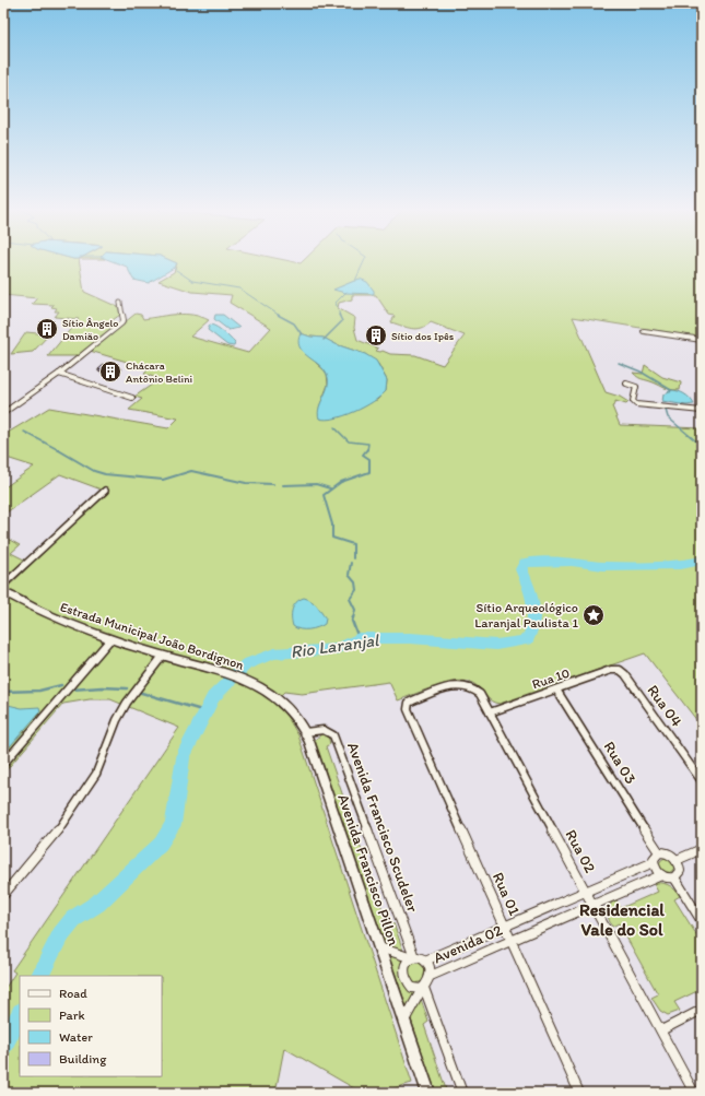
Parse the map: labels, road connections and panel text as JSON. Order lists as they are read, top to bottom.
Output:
{
  "streets": {
    "main road": ["Estrada Municipal João Bordignon", "Avenida Francisco Pillon"],
    "street": [
      "Rua 10",
      "Rua 04",
      "Rua 03",
      "Avenida Francisco Scudeler",
      "Rua 02",
      "Rua 01",
      "Avenida 02"
    ]
  },
  "crossings": [
    ["Estrada Municipal João Bordignon", "Avenida Francisco Pillon"],
    ["Rua 10", "Rua 04"],
    ["Rua 10", "Rua 03"],
    ["Rua 10", "Rua 02"],
    ["Rua 03", "Avenida 02"],
    ["Avenida Francisco Scudeler", "Avenida Francisco Pillon"],
    ["Avenida Francisco Scudeler", "Avenida 02"],
    ["Rua 02", "Rua 01"],
    ["Rua 02", "Avenida 02"],
    ["Rua 01", "Avenida 02"]
  ],
  "districts": ["Residencial Vale do Sol"],
  "water": ["Rio Laranjal"],
  "places": {
    "building": ["Sítio Ângelo Damião", "Sítio dos Ipês", "Chácara Antônio Belini"],
    "place": ["Sítio Arqueológico Laranjal Paulista 1"]
  },
  "legend": [
    "Road",
    "Park",
    "Water",
    "Building"
  ]
}
